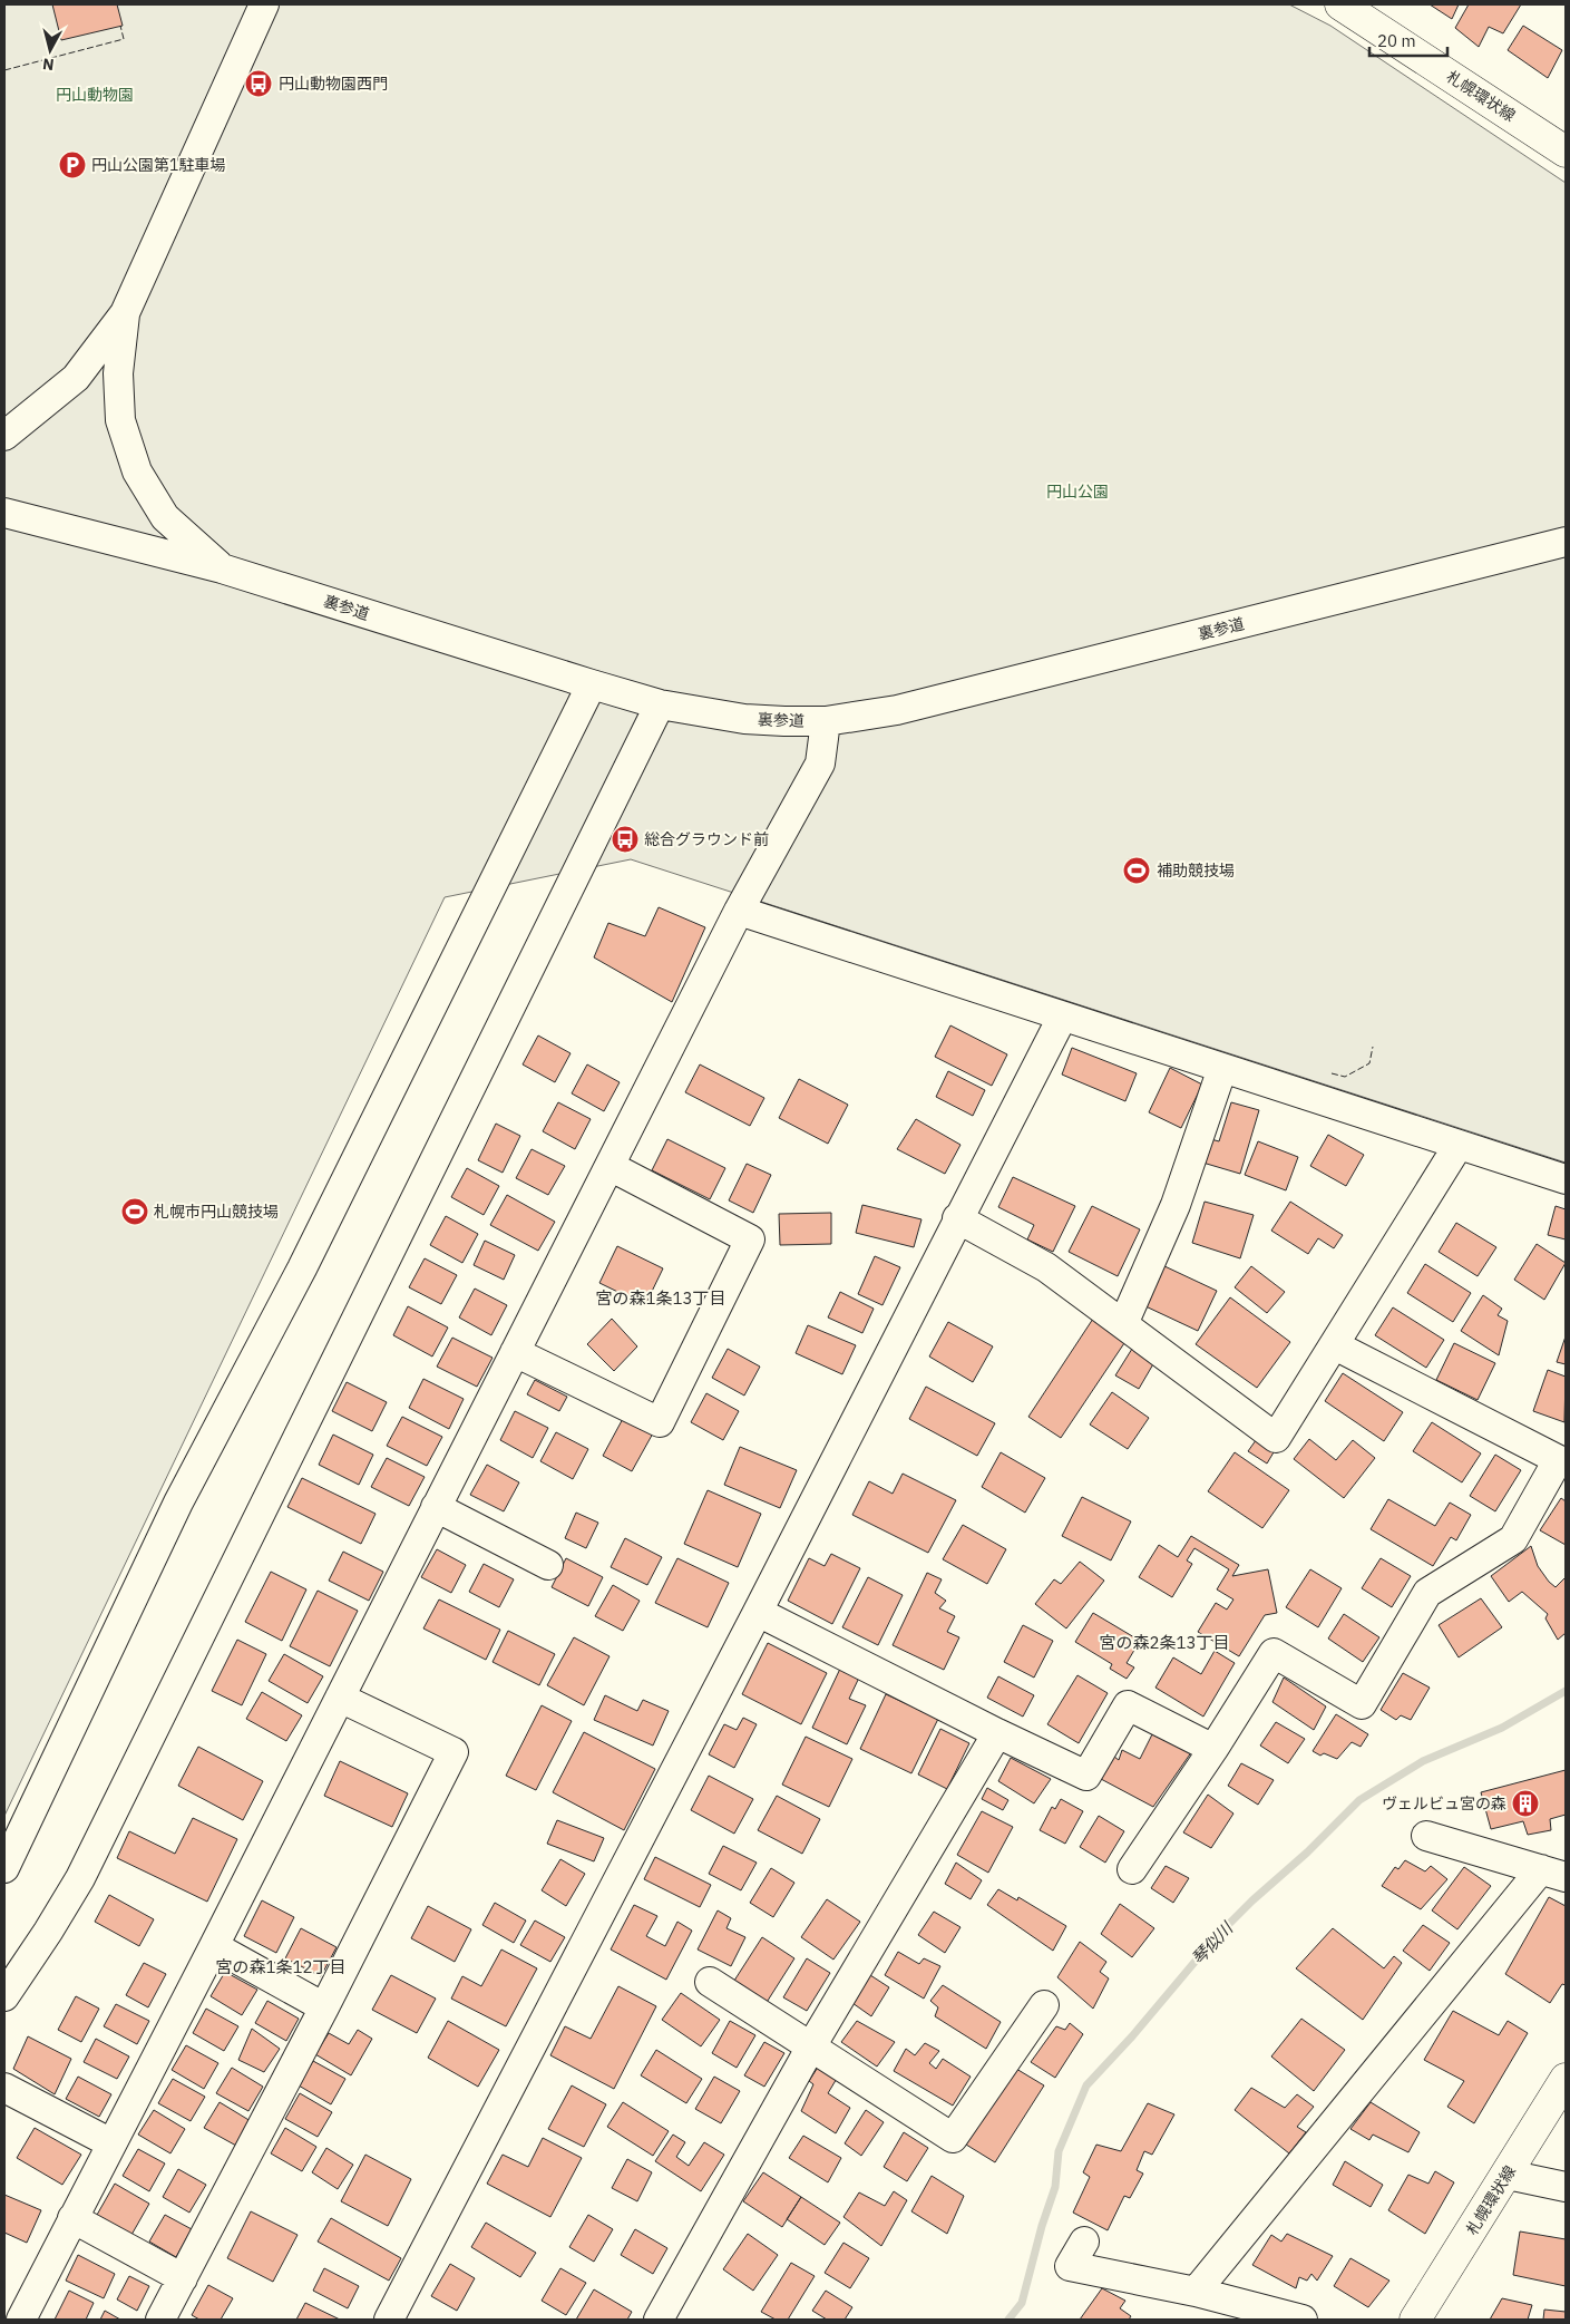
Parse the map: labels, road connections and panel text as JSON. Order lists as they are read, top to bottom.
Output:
{
  "streets": {
    "main road": ["札幌環状線"],
    "street": ["裏参道"]
  },
  "districts": ["宮の森1条13丁目", "宮の森2条13丁目", "宮の森1条12丁目"],
  "water": ["琴似川"],
  "parks": ["円山動物園", "円山公園"],
  "places": {
    "bus stop": ["円山動物園西門", "総合グラウンド前"],
    "parking": ["円山公園第1駐車場"],
    "sports": ["補助競技場", "札幌市円山競技場"],
    "building": ["ヴェルビュ宮の森"]
  },
  "scale_bar": "20 m",
  "north": "bottom"
}
